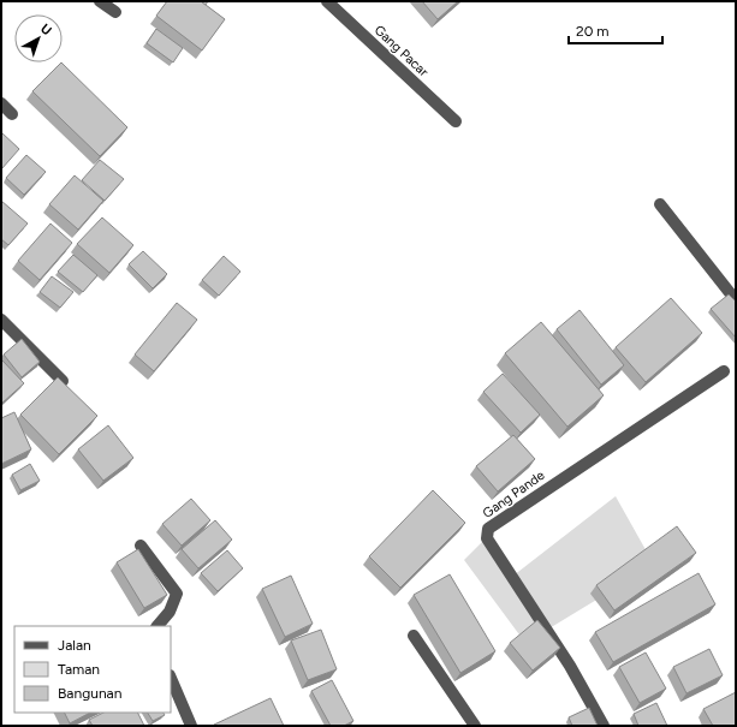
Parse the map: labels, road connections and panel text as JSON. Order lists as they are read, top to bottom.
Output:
{
  "streets": {
    "street": ["Gang Pacar", "Gang Pande"]
  },
  "legend": ["Jalan", "Taman", "Bangunan"],
  "scale_bar": "20 m",
  "north": "top right"
}
